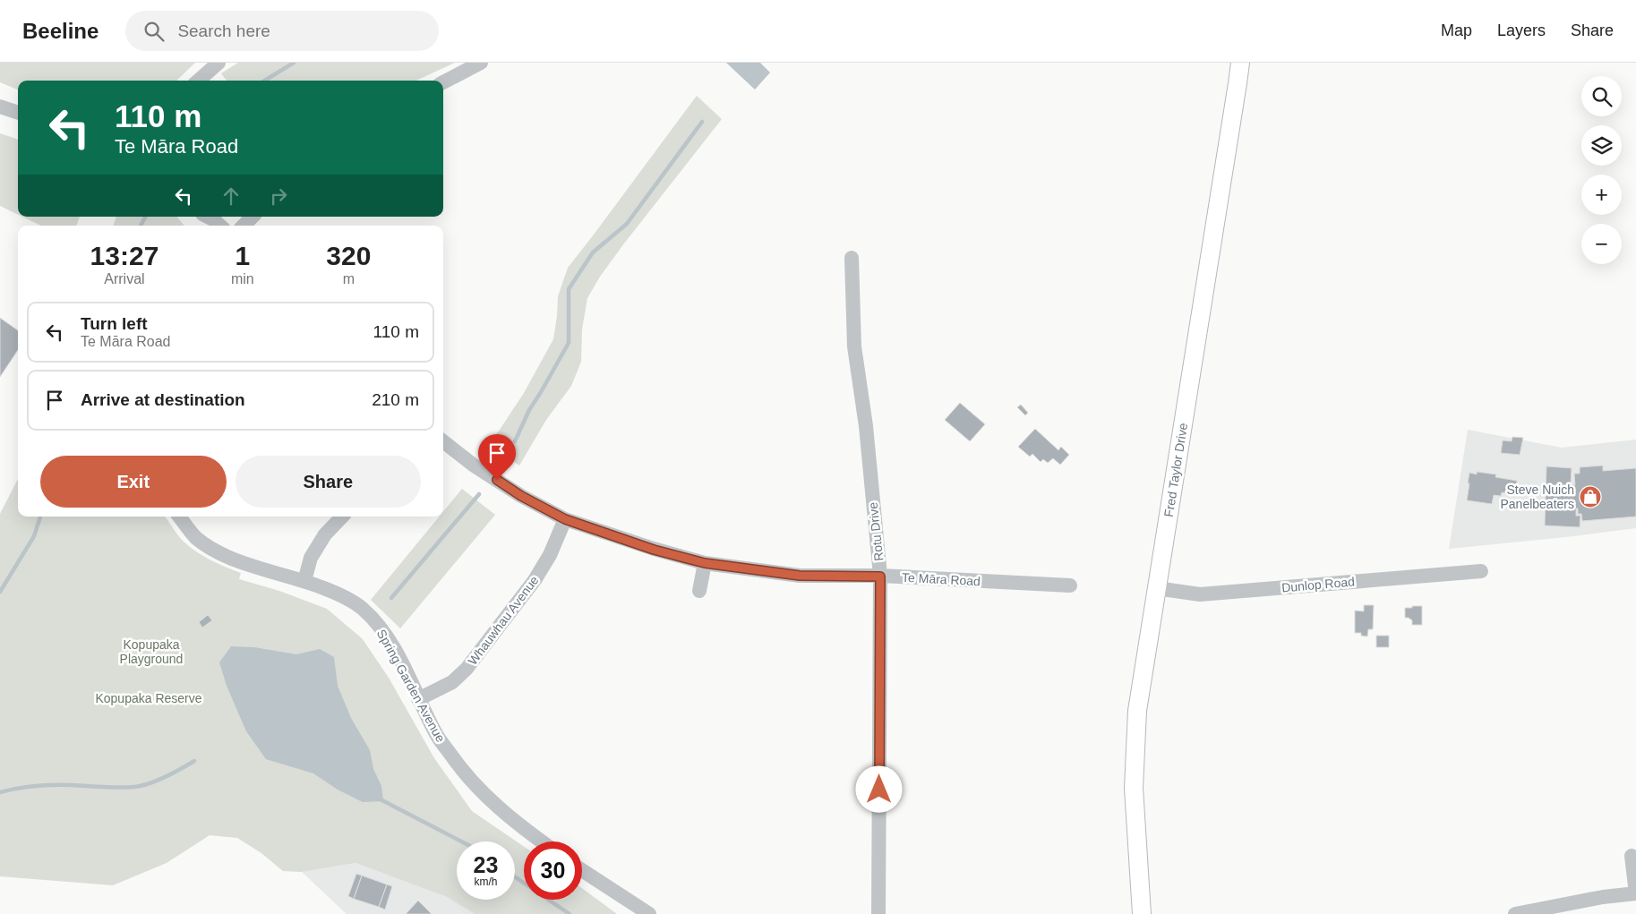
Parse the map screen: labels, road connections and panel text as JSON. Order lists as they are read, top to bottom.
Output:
{
  "streets": {
    "main road": ["Fred Taylor Drive"],
    "street": [
      "Rotu Drive",
      "Te Māra Road",
      "Dunlop Road",
      "Whauwhau Avenue",
      "Spring Garden Avenue"
    ]
  },
  "crossings": [
    ["Fred Taylor Drive", "Dunlop Road"],
    ["Rotu Drive", "Te Māra Road"],
    ["Te Māra Road", "Whauwhau Avenue"],
    ["Whauwhau Avenue", "Spring Garden Avenue"]
  ],
  "parks": ["Kopupaka Playground", "Kopupaka Reserve"],
  "places": {
    "shop": ["Steve Nuich Panelbeaters"]
  },
  "page": {
    "header": "Beeline",
    "search": "Search here",
    "nav": ["Map", "Layers", "Share"],
    "map_buttons": ["+", "−"],
    "turn": ["110 m", "Te Māra Road"],
    "eta": [
      "13:27",
      "Arrival",
      "1",
      "min",
      "320",
      "m"
    ],
    "list": [
      {
        "name": "Turn left",
        "note": "Te Māra Road",
        "value": "110 m"
      },
      {
        "name": "Arrive at destination",
        "value": "210 m"
      }
    ],
    "buttons": ["Exit", "Share"],
    "speed": "23 km/h",
    "limit": "30"
  }
}
